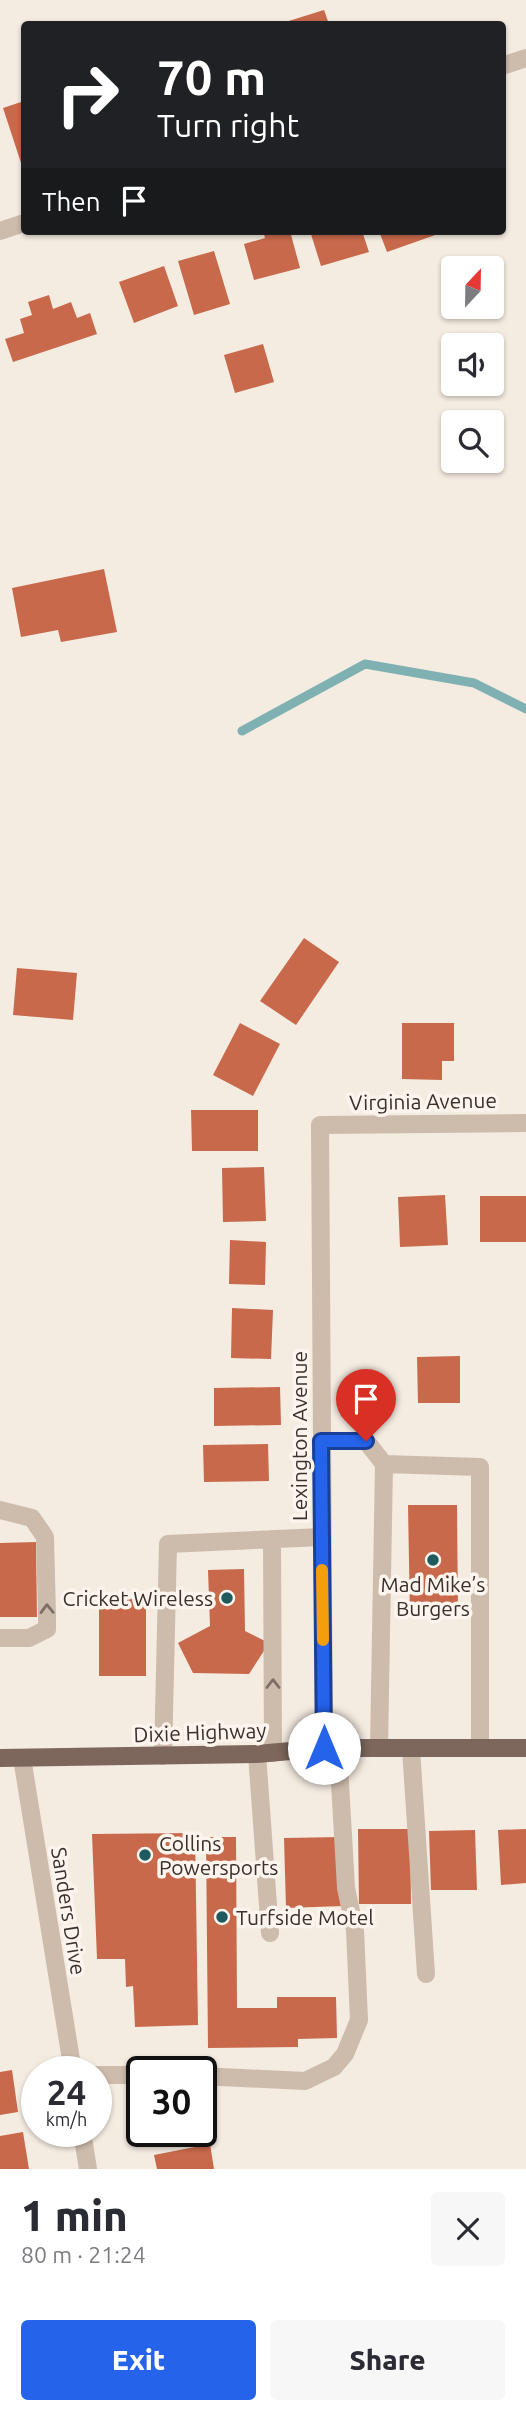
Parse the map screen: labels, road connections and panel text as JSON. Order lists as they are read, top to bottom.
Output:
{
  "streets": {
    "main road": ["Dixie Highway"],
    "street": ["Virginia Avenue", "Lexington Avenue", "Sanders Drive"]
  },
  "crossings": [
    ["Virginia Avenue", "Lexington Avenue"],
    ["Lexington Avenue", "Dixie Highway"],
    ["Dixie Highway", "Sanders Drive"]
  ],
  "places": [
    "Mad Mike’s Burgers",
    "Cricket Wireless",
    "Collins Powersports",
    "Turfside Motel"
  ],
  "north": "top",
  "page": {
    "turn": ["70 m", "Turn right"],
    "then": "Then",
    "speed": "24 km/h",
    "limit": "30",
    "heading": ["1 min", "80 m · 21:24"],
    "buttons": ["Exit", "Share"]
  }
}
